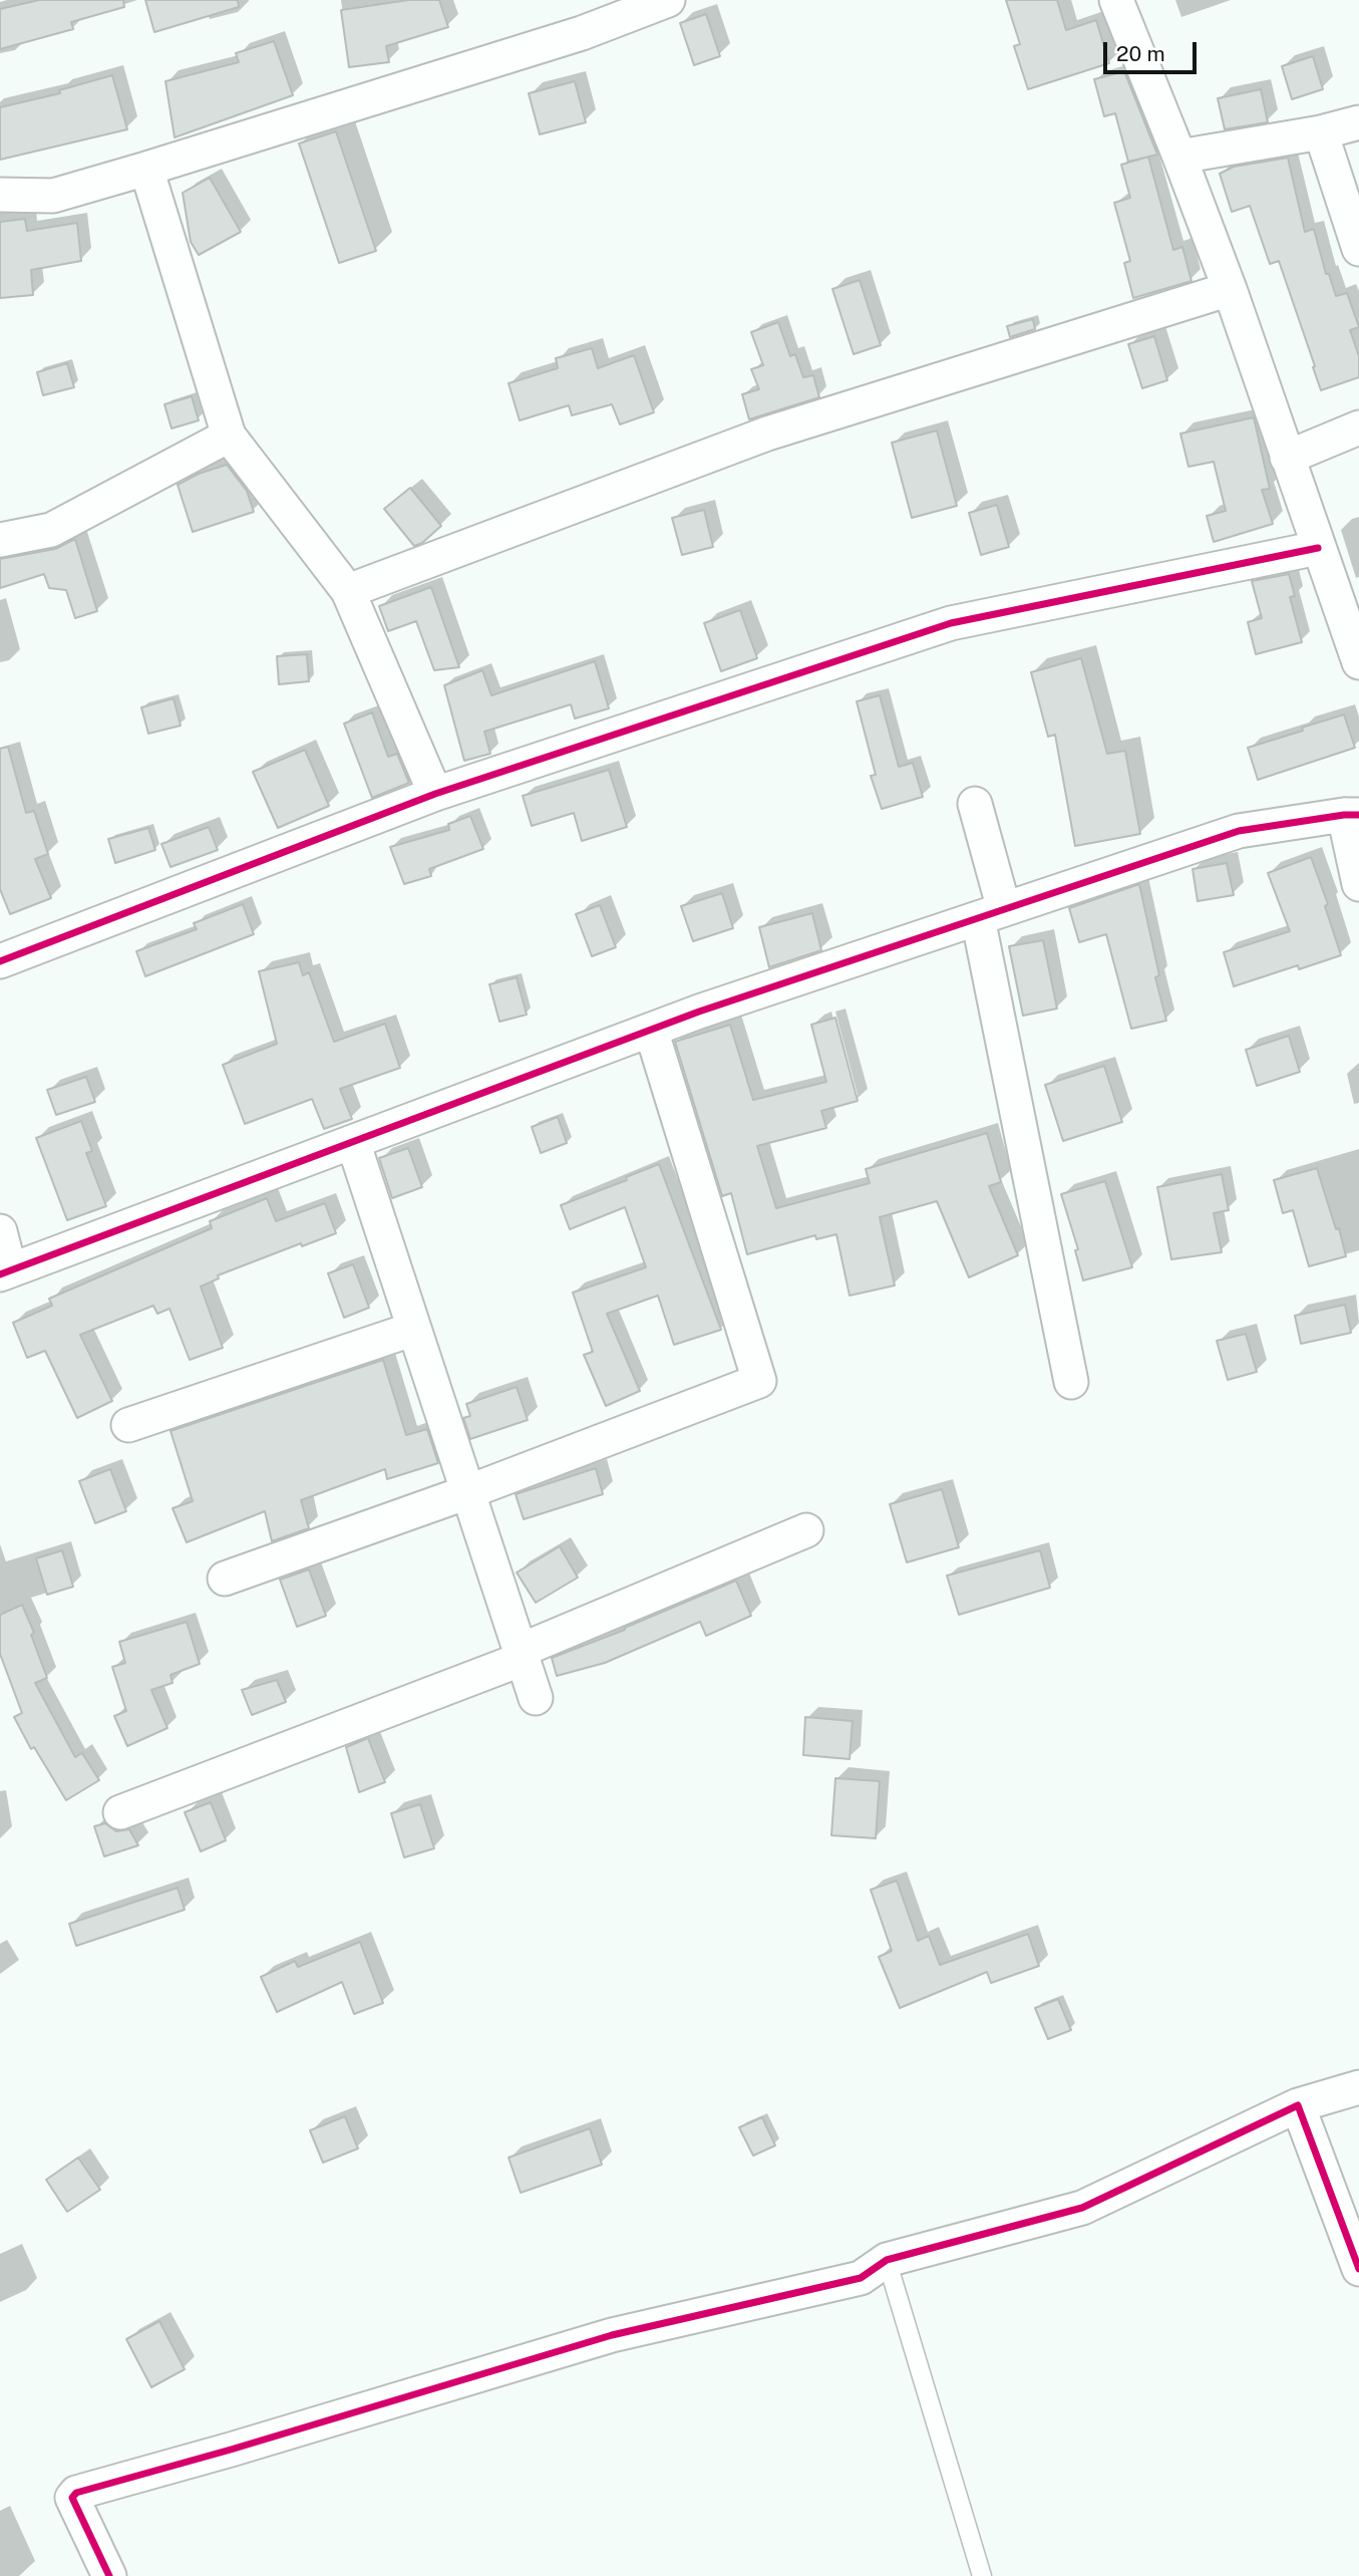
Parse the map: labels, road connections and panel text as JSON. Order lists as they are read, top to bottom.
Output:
{
  "scale_bar": "20 m"
}
